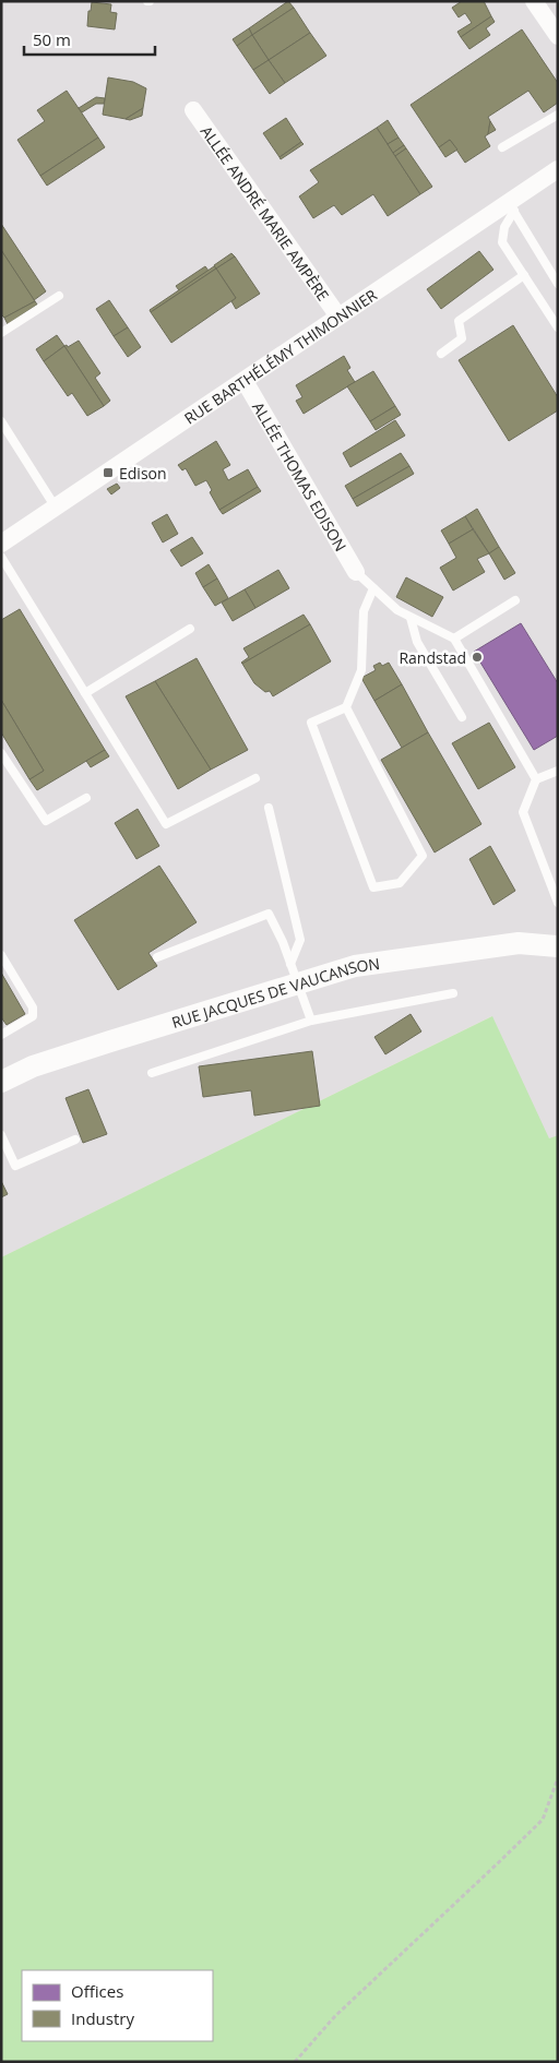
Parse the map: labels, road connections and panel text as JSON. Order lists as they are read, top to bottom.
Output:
{
  "streets": {
    "street": [
      "ALLÉE ANDRÉ MARIE AMPÈRE",
      "RUE BARTHÉLÉMY THIMONNIER",
      "ALLÉE THOMAS EDISON",
      "RUE JACQUES DE VAUCANSON"
    ]
  },
  "crossings": [
    ["ALLÉE ANDRÉ MARIE AMPÈRE", "RUE BARTHÉLÉMY THIMONNIER"],
    ["RUE BARTHÉLÉMY THIMONNIER", "ALLÉE THOMAS EDISON"]
  ],
  "places": {
    "transit": ["Edison"],
    "other": ["Randstad"]
  },
  "legend": ["Offices", "Industry"],
  "scale_bar": "50 m"
}
